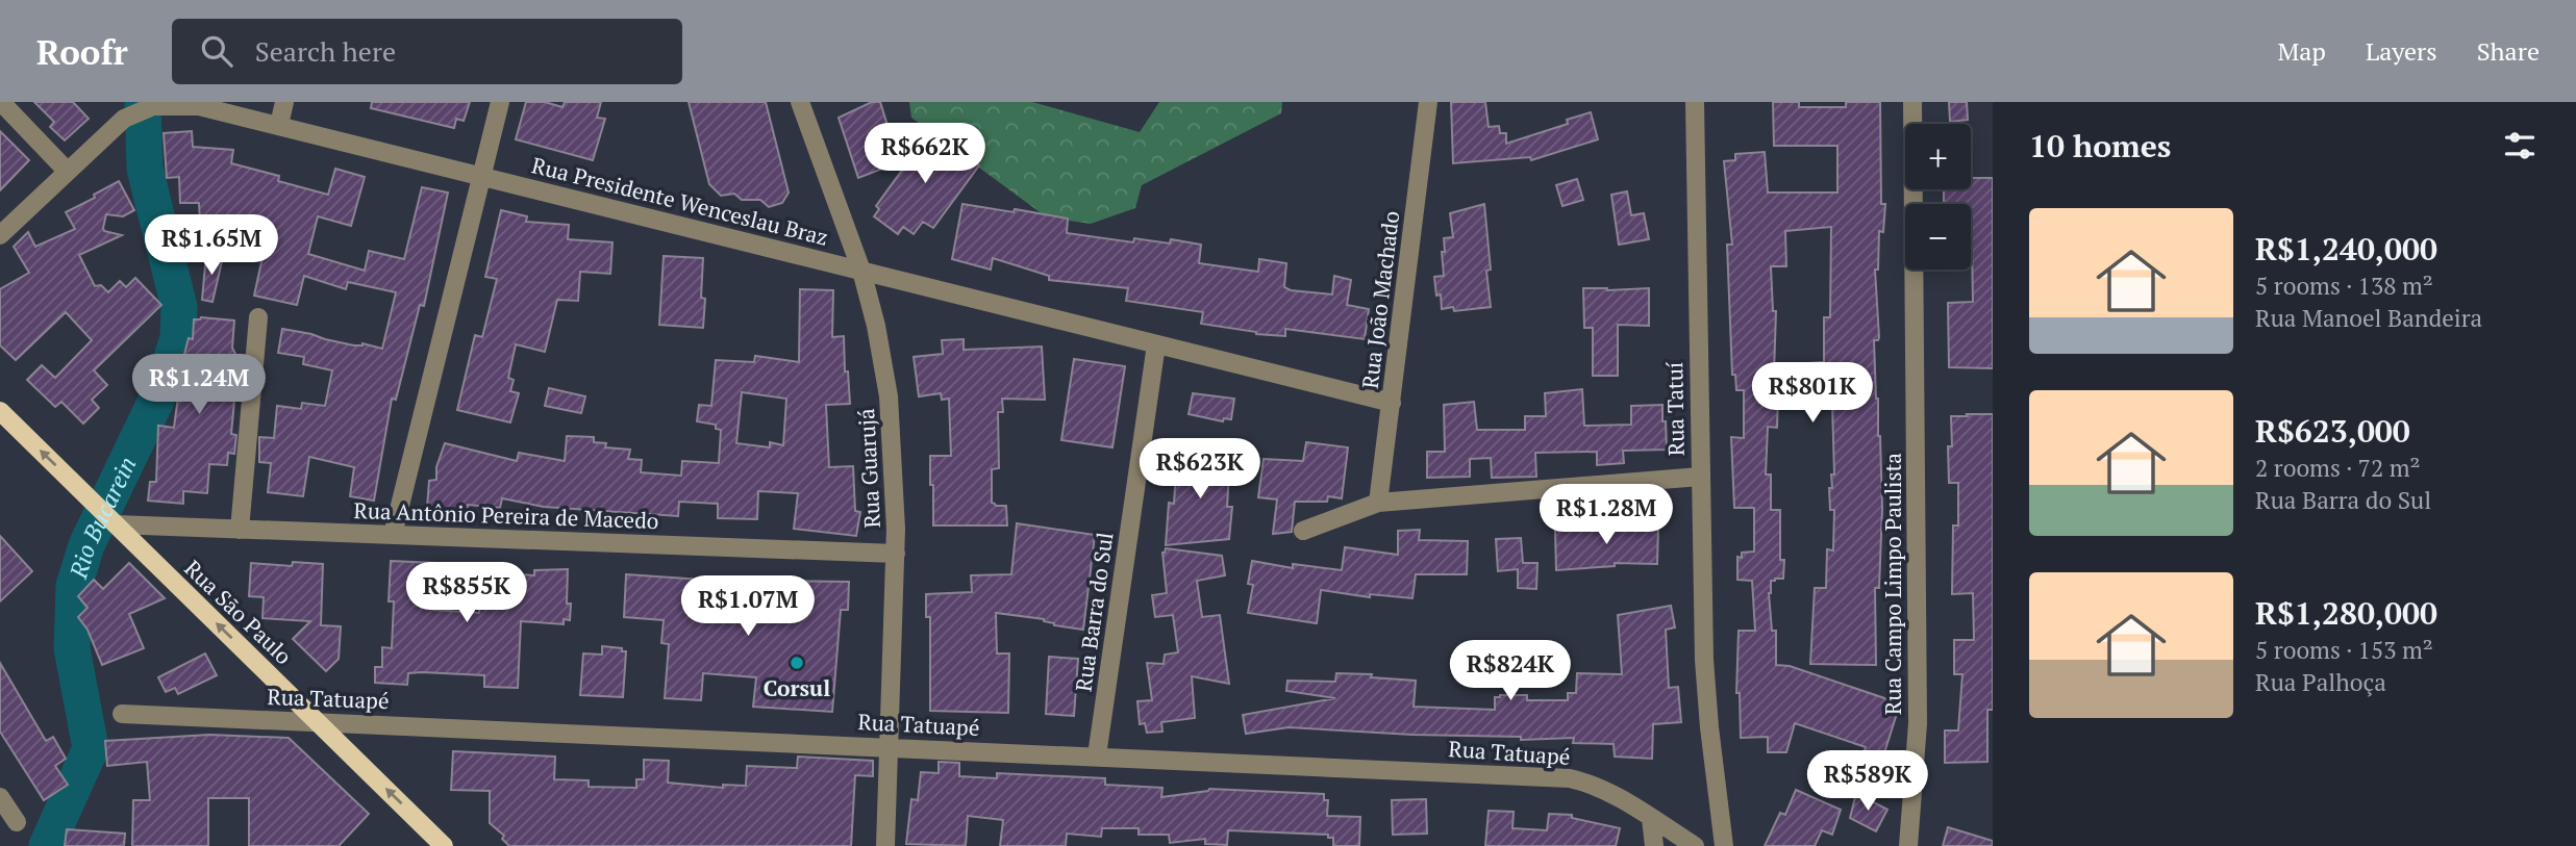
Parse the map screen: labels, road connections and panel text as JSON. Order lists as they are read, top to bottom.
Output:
{
  "streets": {
    "main road": ["Rua São Paulo"],
    "street": [
      "Rua Presidente Wenceslau Braz",
      "Rua João Machado",
      "Rua Tatuí",
      "Rua Guarujá",
      "Rua Antônio Pereira de Macedo",
      "Rua Campo Limpo Paulista",
      "Rua Barra do Sul",
      "Rua Tatuapé"
    ]
  },
  "crossings": [
    ["Rua Presidente Wenceslau Braz", "Rua João Machado"],
    ["Rua Presidente Wenceslau Braz", "Rua Guarujá"],
    ["Rua Presidente Wenceslau Braz", "Rua Barra do Sul"],
    ["Rua Guarujá", "Rua Antônio Pereira de Macedo"],
    ["Rua Guarujá", "Rua Tatuapé"],
    ["Rua Antônio Pereira de Macedo", "Rua São Paulo"],
    ["Rua São Paulo", "Rua Tatuapé"],
    ["Rua Barra do Sul", "Rua Tatuapé"]
  ],
  "one_way": ["Rua São Paulo"],
  "water": ["Rio Bucarein"],
  "places": ["Corsul"],
  "page": {
    "header": "Roofr",
    "search": "Search here",
    "nav": ["Map", "Layers", "Share"],
    "heading": "10 homes",
    "price": [
      "R$662K",
      "R$1.65M",
      "R$1.24M",
      "R$801K",
      "R$623K",
      "R$1.28M",
      "R$855K",
      "R$1.07M",
      "R$824K",
      "R$589K"
    ],
    "map_buttons": ["+", "−"],
    "list": [
      {
        "name": "R$1,240,000",
        "note": "5 rooms · 138 m² · Rua Manoel Bandeira"
      },
      {
        "name": "R$623,000",
        "note": "2 rooms · 72 m² · Rua Barra do Sul"
      },
      {
        "name": "R$1,280,000",
        "note": "5 rooms · 153 m² · Rua Palhoça"
      }
    ]
  }
}
